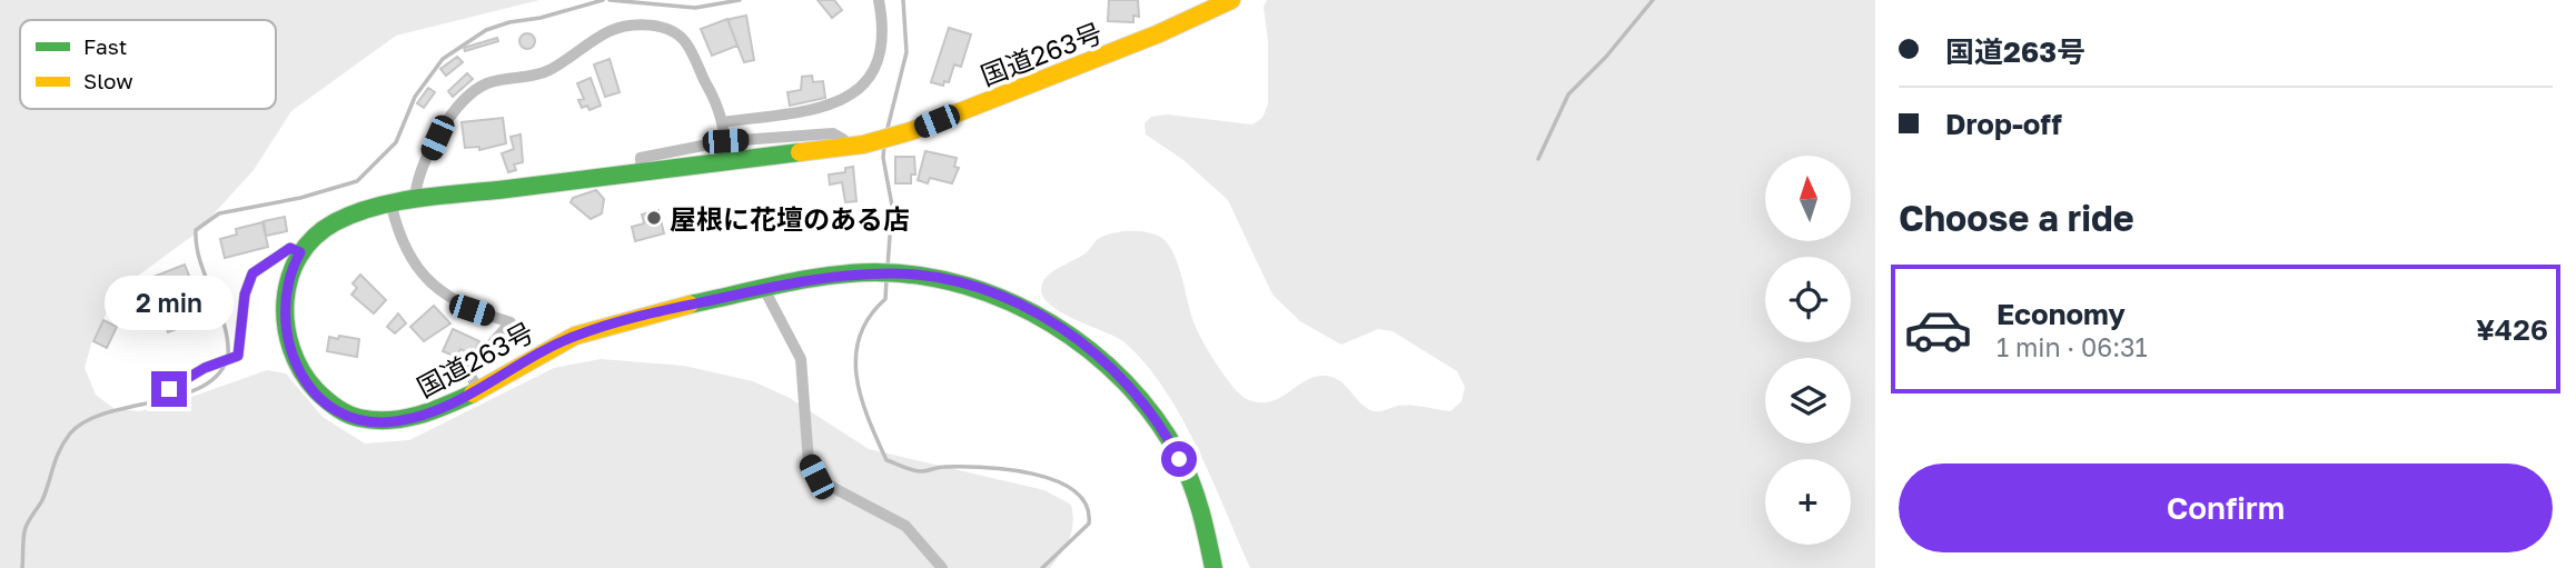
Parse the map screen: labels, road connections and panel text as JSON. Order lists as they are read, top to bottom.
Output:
{
  "streets": {
    "highway": ["国道263号"]
  },
  "places": ["屋根に花壇のある店"],
  "legend": ["Fast", "Slow"],
  "north": "top",
  "page": {
    "banner": ["国道263号", "Drop-off"],
    "map_buttons": "+",
    "heading": "Choose a ride",
    "list": [
      {
        "name": "Economy",
        "note": "1 min · 06:31",
        "value": "¥426"
      }
    ],
    "bubble": "2 min",
    "buttons": "Confirm"
  }
}
